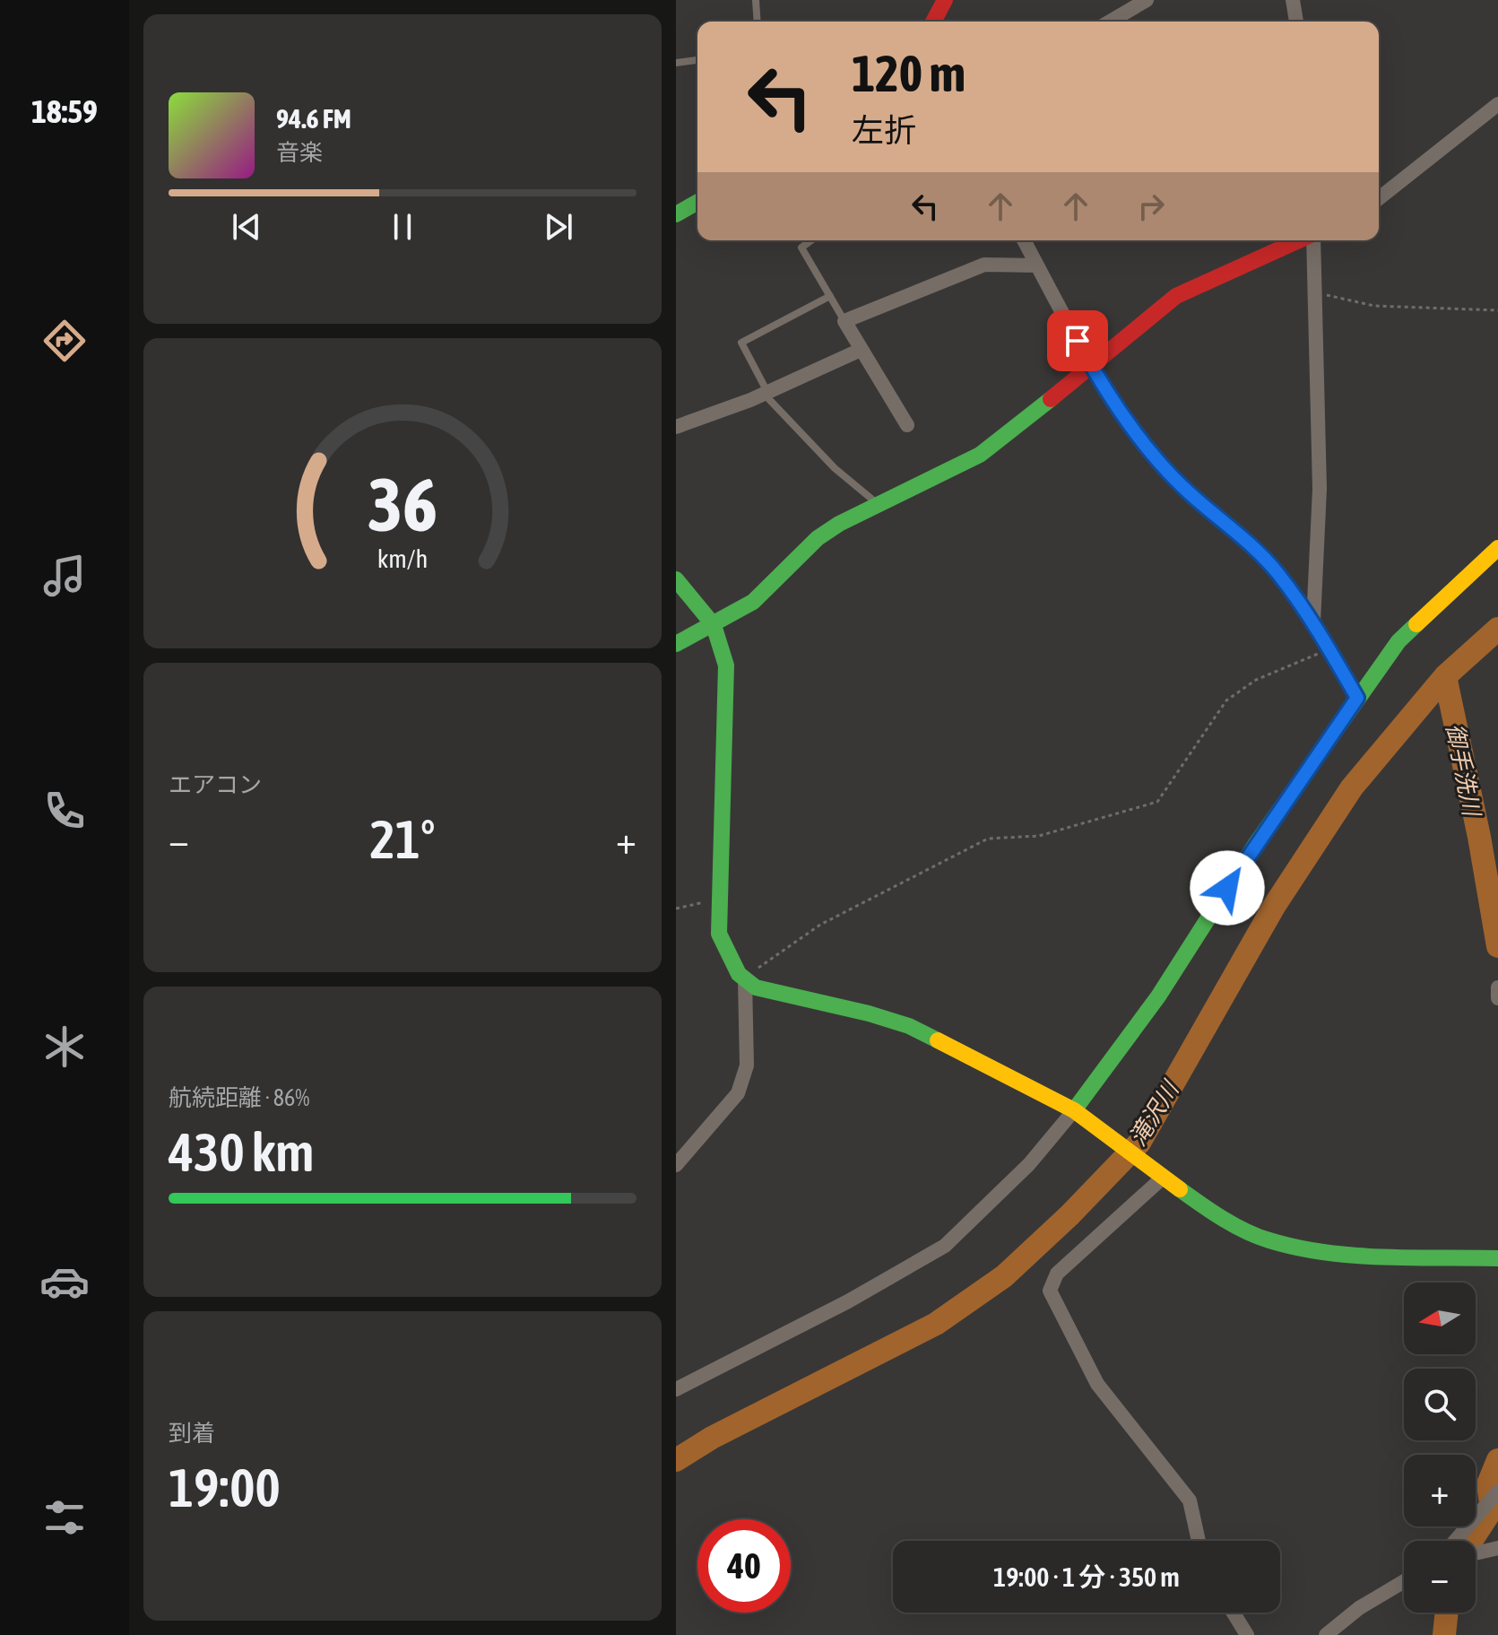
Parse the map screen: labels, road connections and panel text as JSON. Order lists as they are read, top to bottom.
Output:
{
  "water": ["御手洗川", "滝沢川"],
  "north": "left",
  "page": {
    "tabs": "18:59",
    "turn": ["120 m", "左折"],
    "song": ["94.6 FM", "音楽"],
    "tile": [
      "エアコン",
      ["航続距離 · 86%", "430 km"],
      ["到着", "19:00"]
    ],
    "heat": ["−", "21°", "+"],
    "map_buttons": ["+", "−"],
    "limit": "40",
    "trip": "19:00 · 1 分 · 350 m",
    "gauge": ["36", "km/h"]
  }
}
